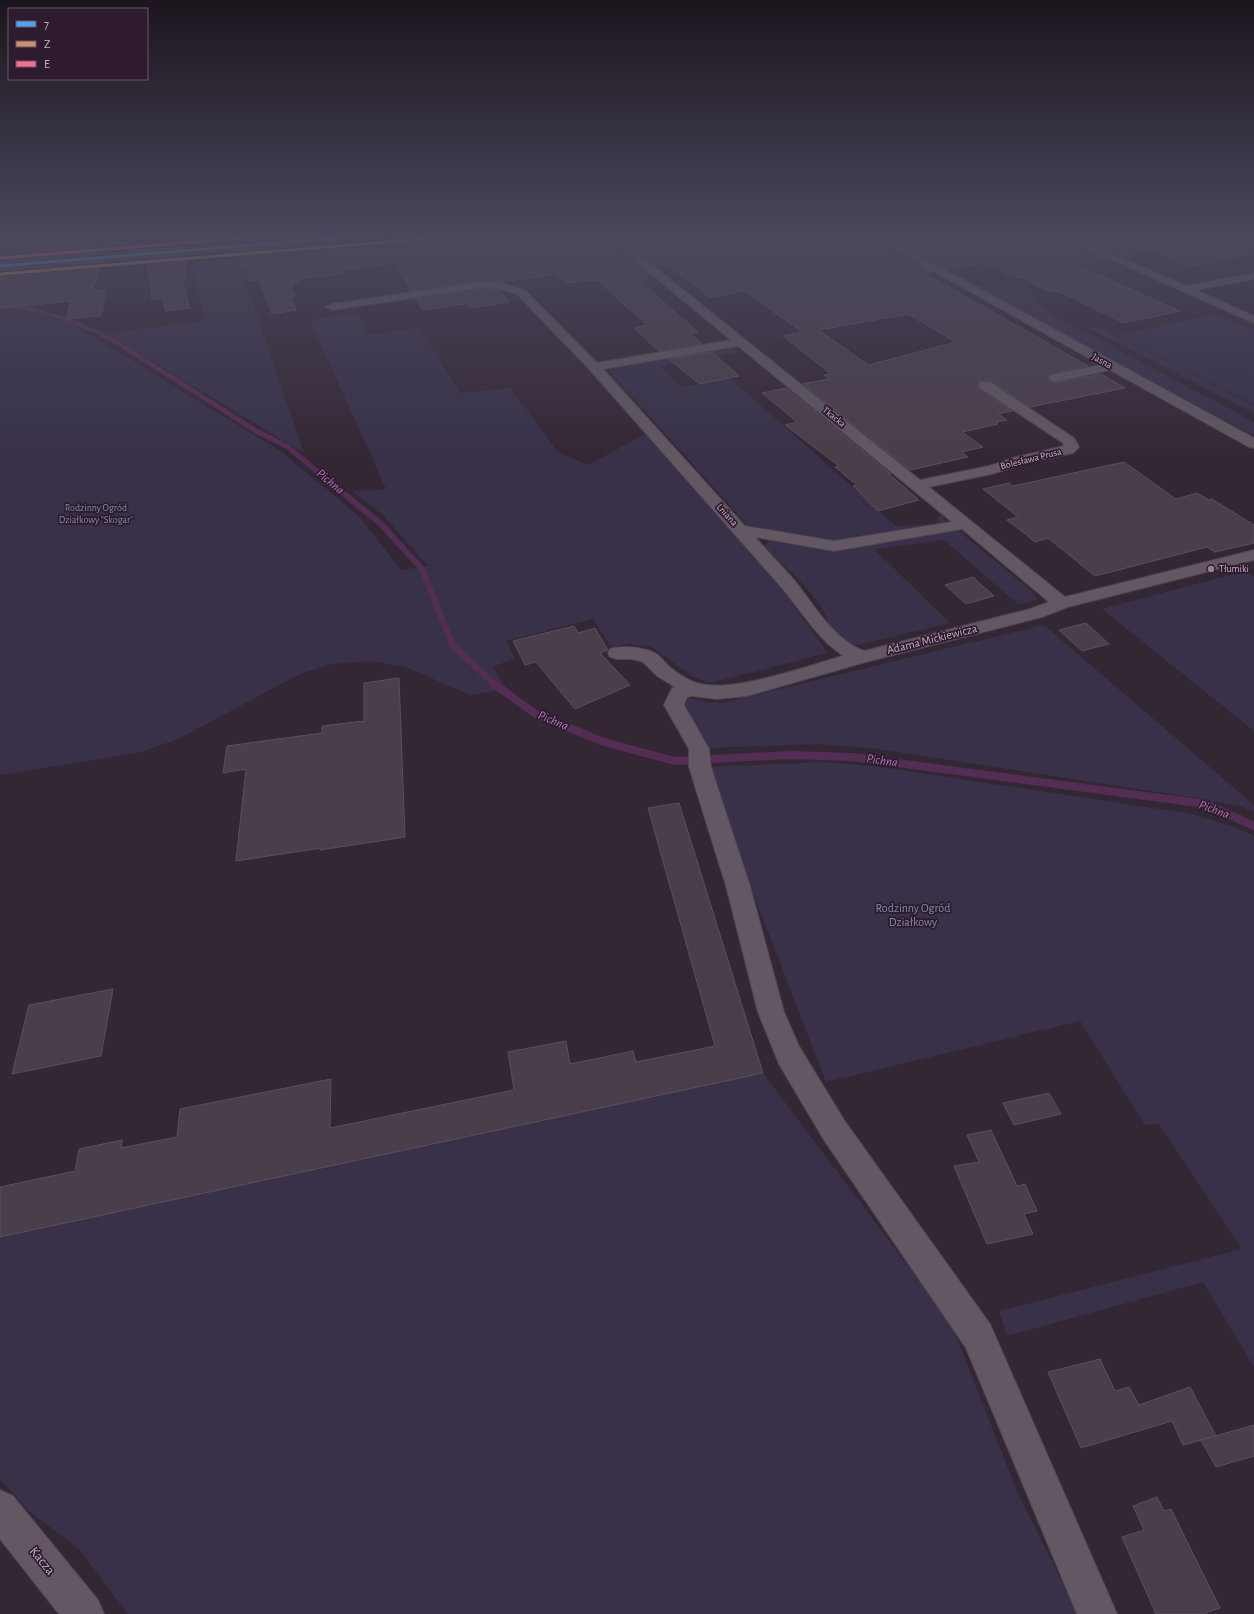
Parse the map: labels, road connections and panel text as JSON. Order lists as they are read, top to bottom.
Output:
{
  "streets": {
    "street": [
      "Jasna",
      "Tkacka",
      "Bolesława Prusa",
      "Lniana",
      "Adama Mickiewicza",
      "Kacza"
    ]
  },
  "crossings": [
    ["Tkacka", "Bolesława Prusa"],
    ["Tkacka", "Adama Mickiewicza"],
    ["Lniana", "Adama Mickiewicza"]
  ],
  "water": ["Pichna"],
  "parks": ["Rodzinny Ogród Działkowy \"Skogar\"", "Rodzinny Ogród Działkowy"],
  "places": ["Tłumiki"],
  "legend": ["7", "Z", "E"]
}
